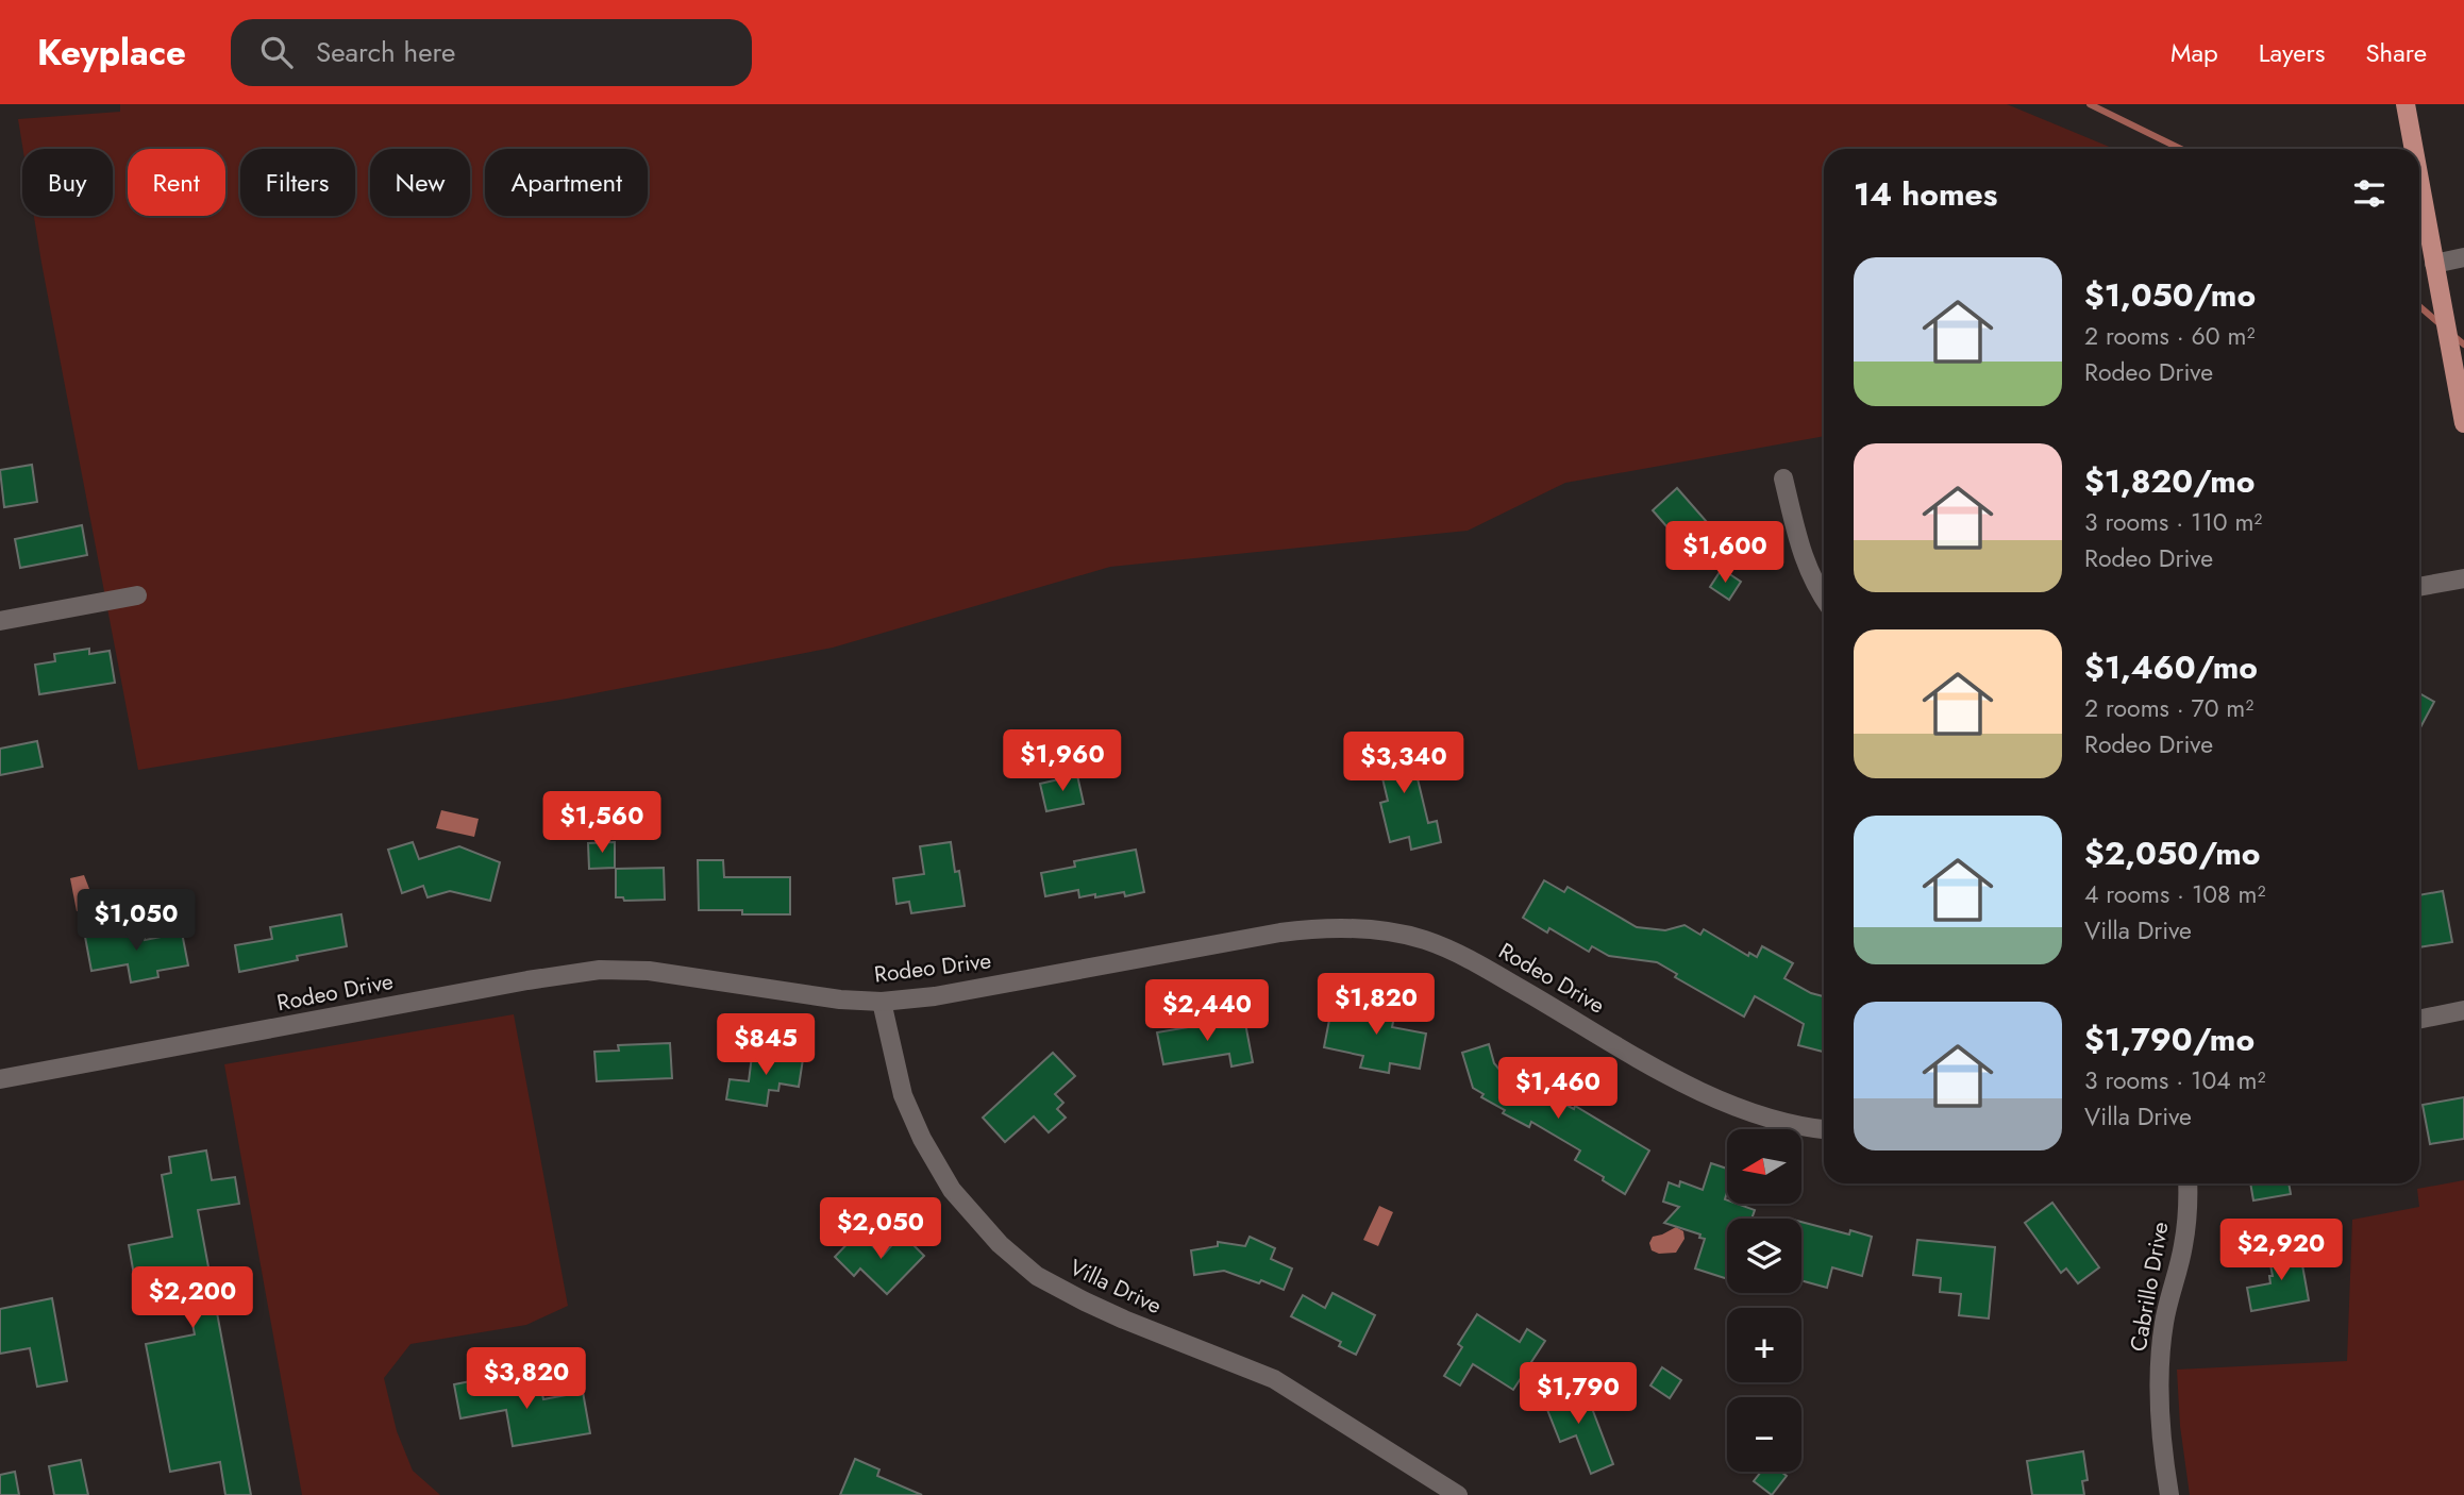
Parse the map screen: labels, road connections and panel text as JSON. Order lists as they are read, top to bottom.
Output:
{
  "streets": {
    "street": ["Rodeo Drive", "Villa Drive", "Cabrillo Drive"]
  },
  "crossings": [
    ["Rodeo Drive", "Villa Drive"]
  ],
  "north": "left",
  "page": {
    "header": "Keyplace",
    "search": "Search here",
    "nav": ["Map", "Layers", "Share"],
    "chip": [
      "Buy",
      "Rent",
      "Filters",
      "New",
      "Apartment"
    ],
    "heading": "14 homes",
    "list": [
      {
        "name": "$1,050/mo",
        "note": "2 rooms · 60 m² · Rodeo Drive"
      },
      {
        "name": "$1,820/mo",
        "note": "3 rooms · 110 m² · Rodeo Drive"
      },
      {
        "name": "$1,460/mo",
        "note": "2 rooms · 70 m² · Rodeo Drive"
      },
      {
        "name": "$2,050/mo",
        "note": "4 rooms · 108 m² · Villa Drive"
      },
      {
        "name": "$1,790/mo",
        "note": "3 rooms · 104 m² · Villa Drive"
      }
    ],
    "price": [
      "$1,600",
      "$1,960",
      "$3,340",
      "$1,560",
      "$1,050",
      "$1,820",
      "$2,440",
      "$845",
      "$1,460",
      "$2,050",
      "$2,920",
      "$2,200",
      "$3,820",
      "$1,790"
    ],
    "map_buttons": ["+", "−"]
  }
}
